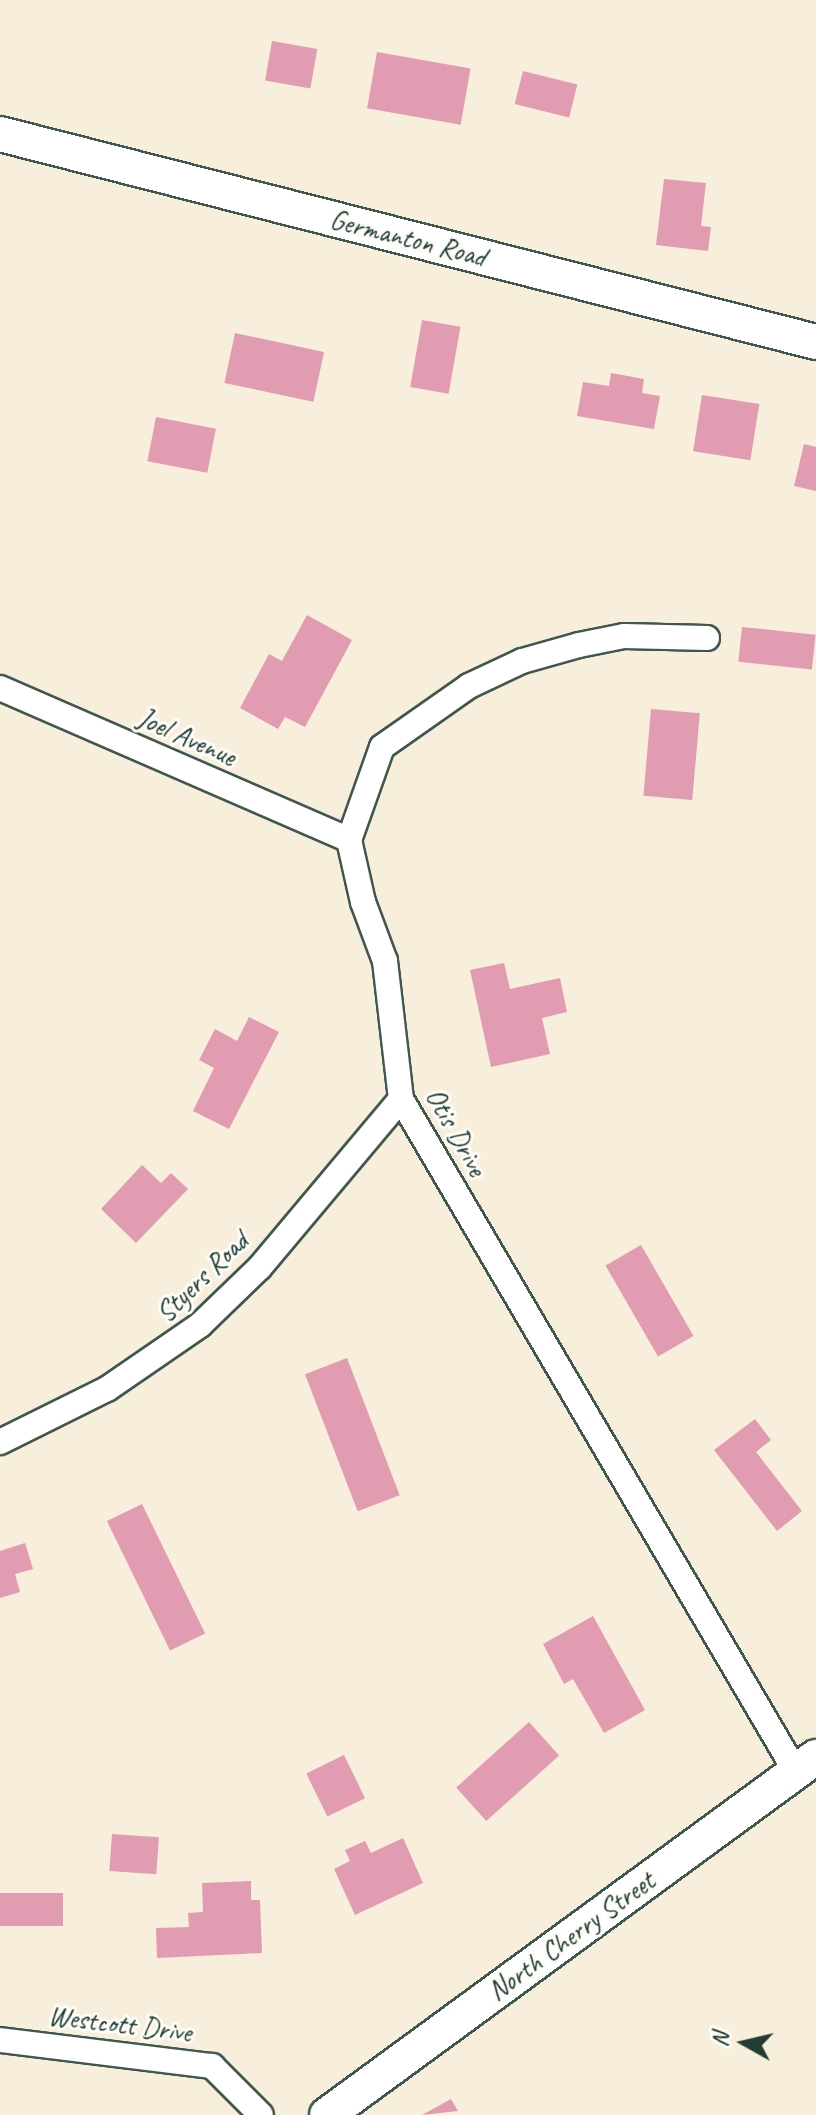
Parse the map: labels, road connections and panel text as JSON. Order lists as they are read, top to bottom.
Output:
{
  "streets": {
    "main road": ["Germanton Road", "North Cherry Street"],
    "street": [
      "Joel Avenue",
      "Otis Drive",
      "Styers Road",
      "Westcott Drive"
    ]
  },
  "crossings": [
    ["Joel Avenue", "Otis Drive"],
    ["Otis Drive", "Styers Road"],
    ["Otis Drive", "North Cherry Street"]
  ],
  "north": "left"
}
